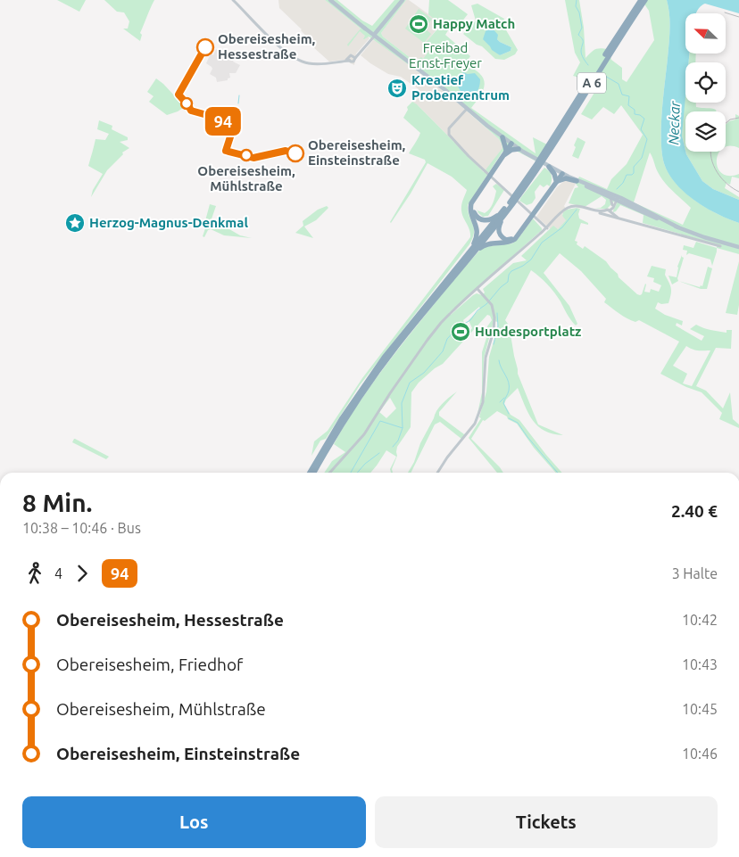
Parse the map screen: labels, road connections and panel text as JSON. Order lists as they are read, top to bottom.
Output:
{
  "streets": {
    "highway": ["A 6"]
  },
  "water": ["Neckar"],
  "parks": ["Freibad Ernst-Freyer"],
  "places": {
    "sports": ["Happy Match", "Hundesportplatz"],
    "other": ["Obereisesheim, Hessestraße", "Obereisesheim, Einsteinstraße", "Obereisesheim, Mühlstraße"],
    "theatre": ["Kreatief Probenzentrum"],
    "place": ["Herzog-Magnus-Denkmal"]
  },
  "lines": ["bus line 94"],
  "north": "top left",
  "page": {
    "on_map": "94",
    "heading": ["8 Min.", "10:38 – 10:46 · Bus", "2.40 €"],
    "legs": ["4", "94", "3 Halte"],
    "list": [
      {
        "name": "Obereisesheim, Hessestraße",
        "value": "10:42"
      },
      {
        "name": "Obereisesheim, Friedhof",
        "value": "10:43"
      },
      {
        "name": "Obereisesheim, Mühlstraße",
        "value": "10:45"
      },
      {
        "name": "Obereisesheim, Einsteinstraße",
        "value": "10:46"
      }
    ],
    "buttons": ["Los", "Tickets"]
  }
}
